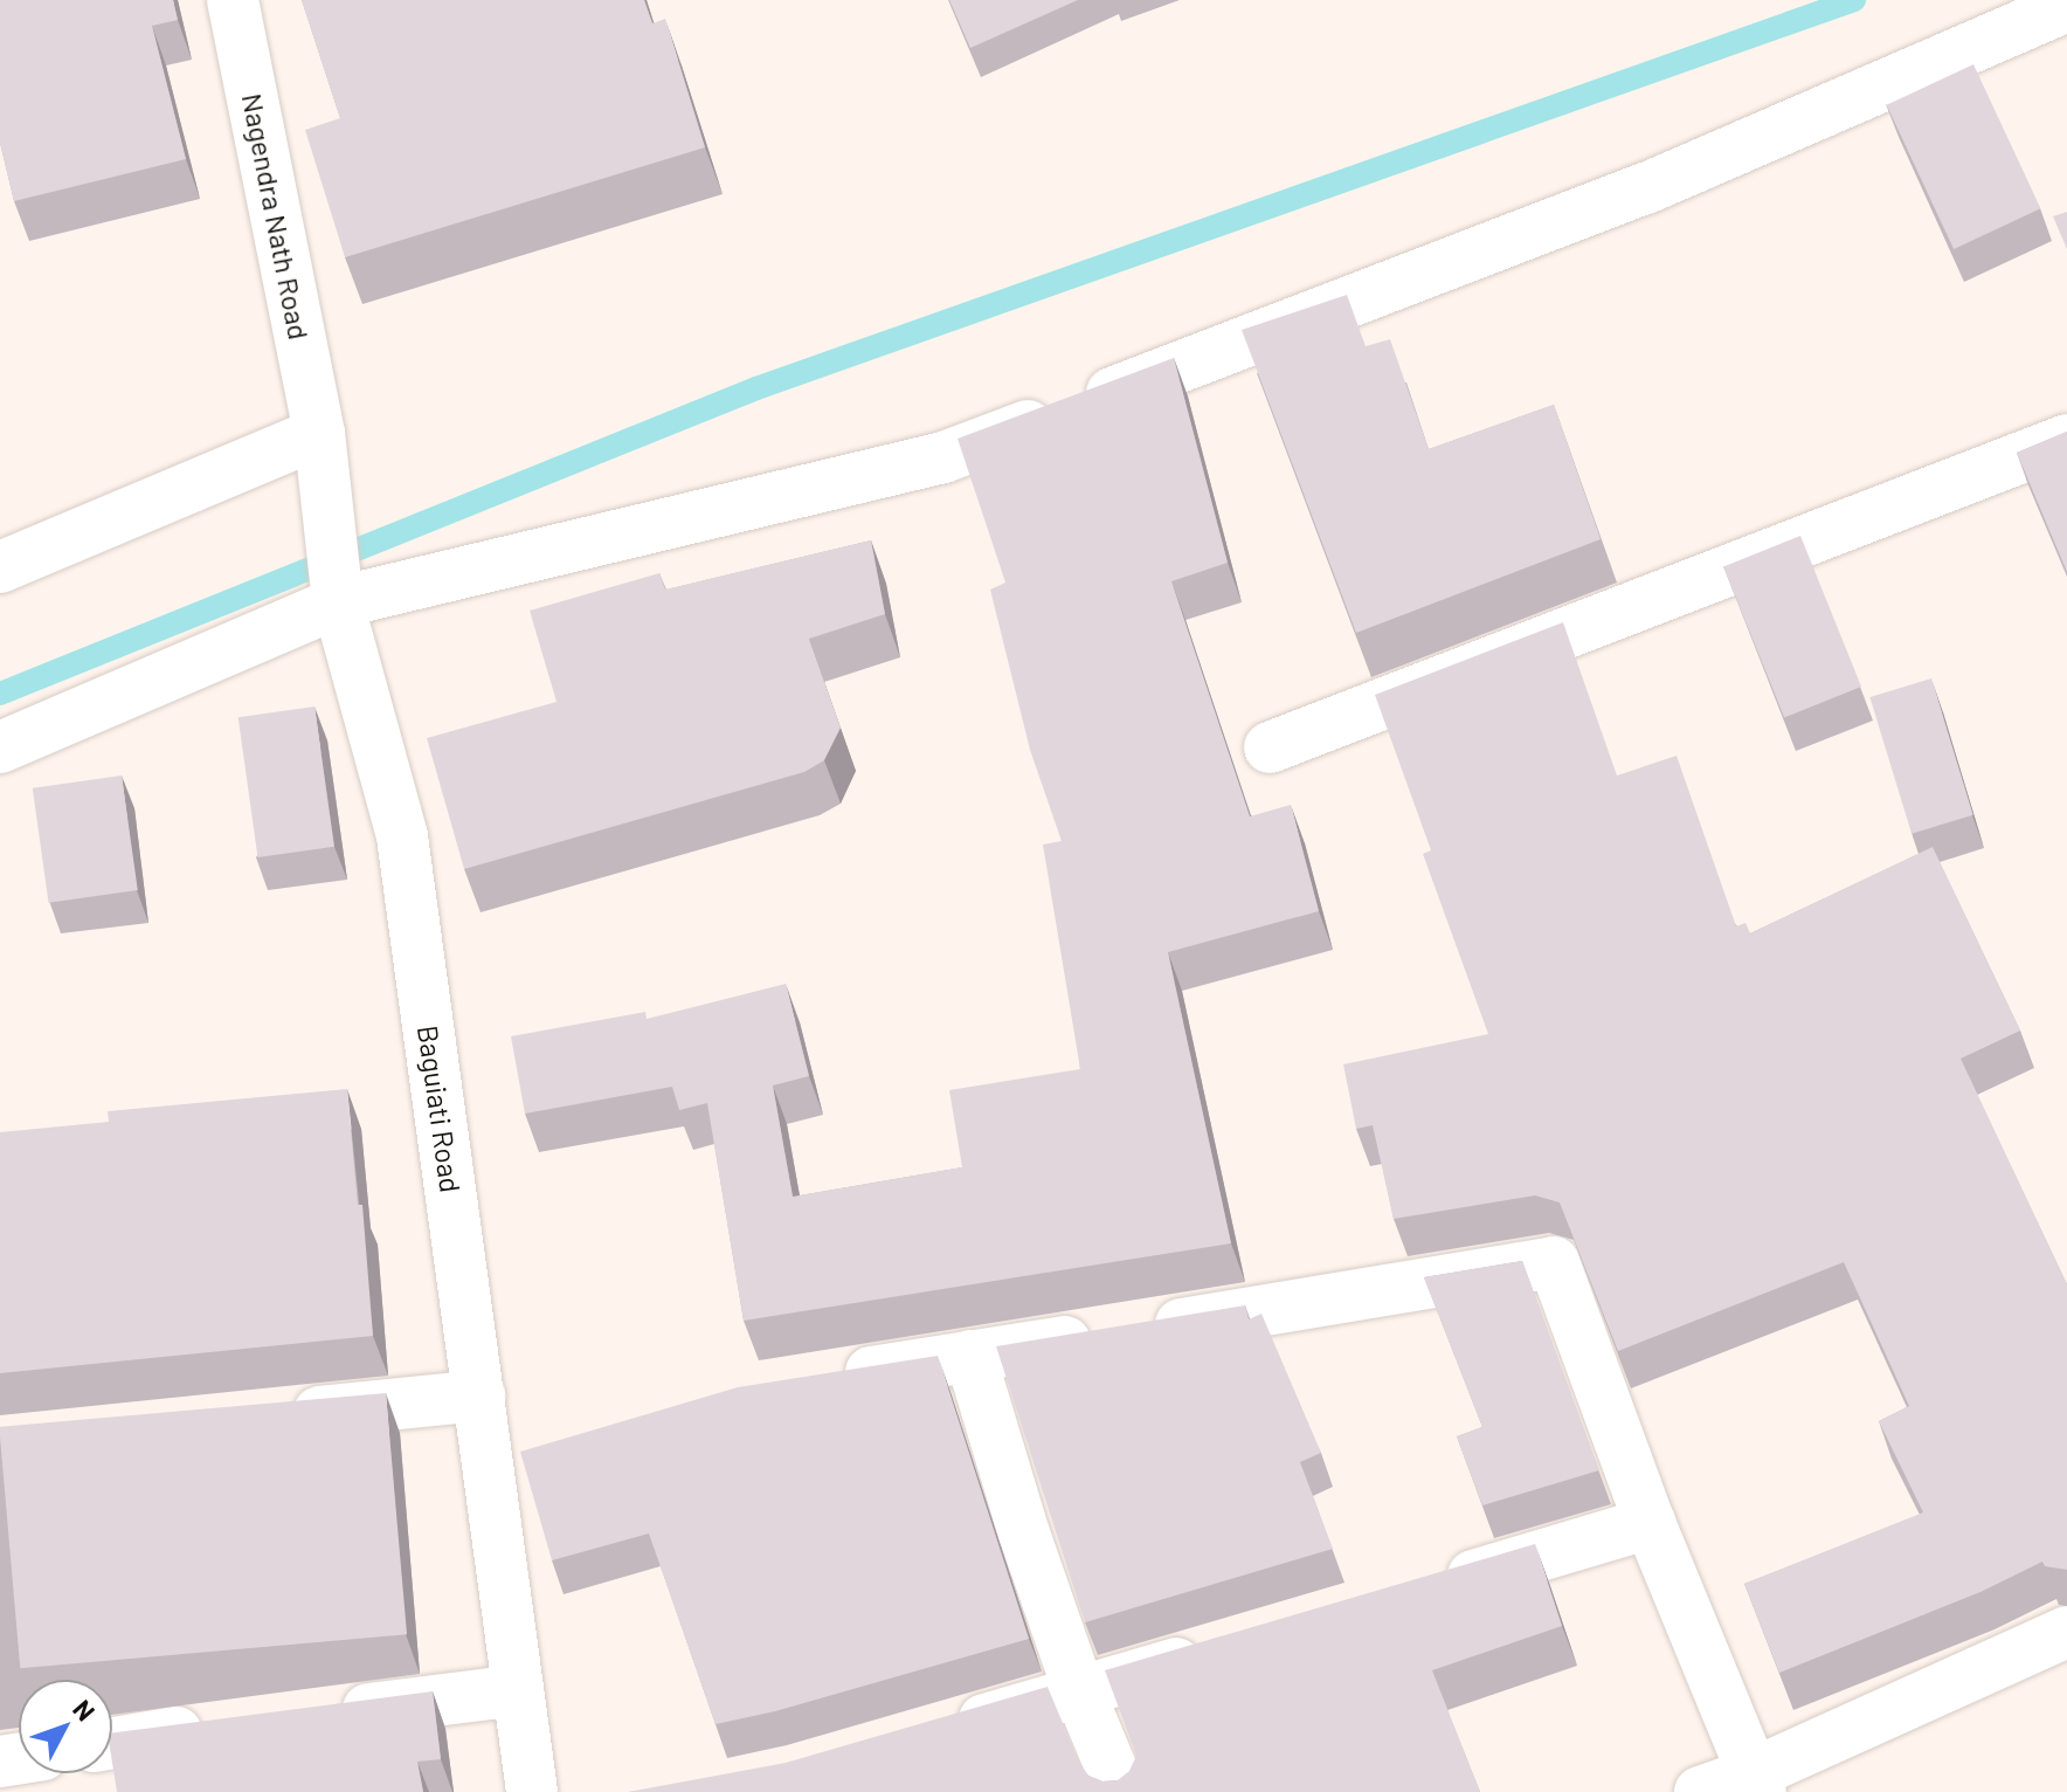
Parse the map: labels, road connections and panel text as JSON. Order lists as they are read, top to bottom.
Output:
{
  "streets": {
    "street": ["Nagendra Nath Road", "Baguiati Road"]
  },
  "crossings": [
    ["Nagendra Nath Road", "Baguiati Road"]
  ],
  "north": "top right"
}
